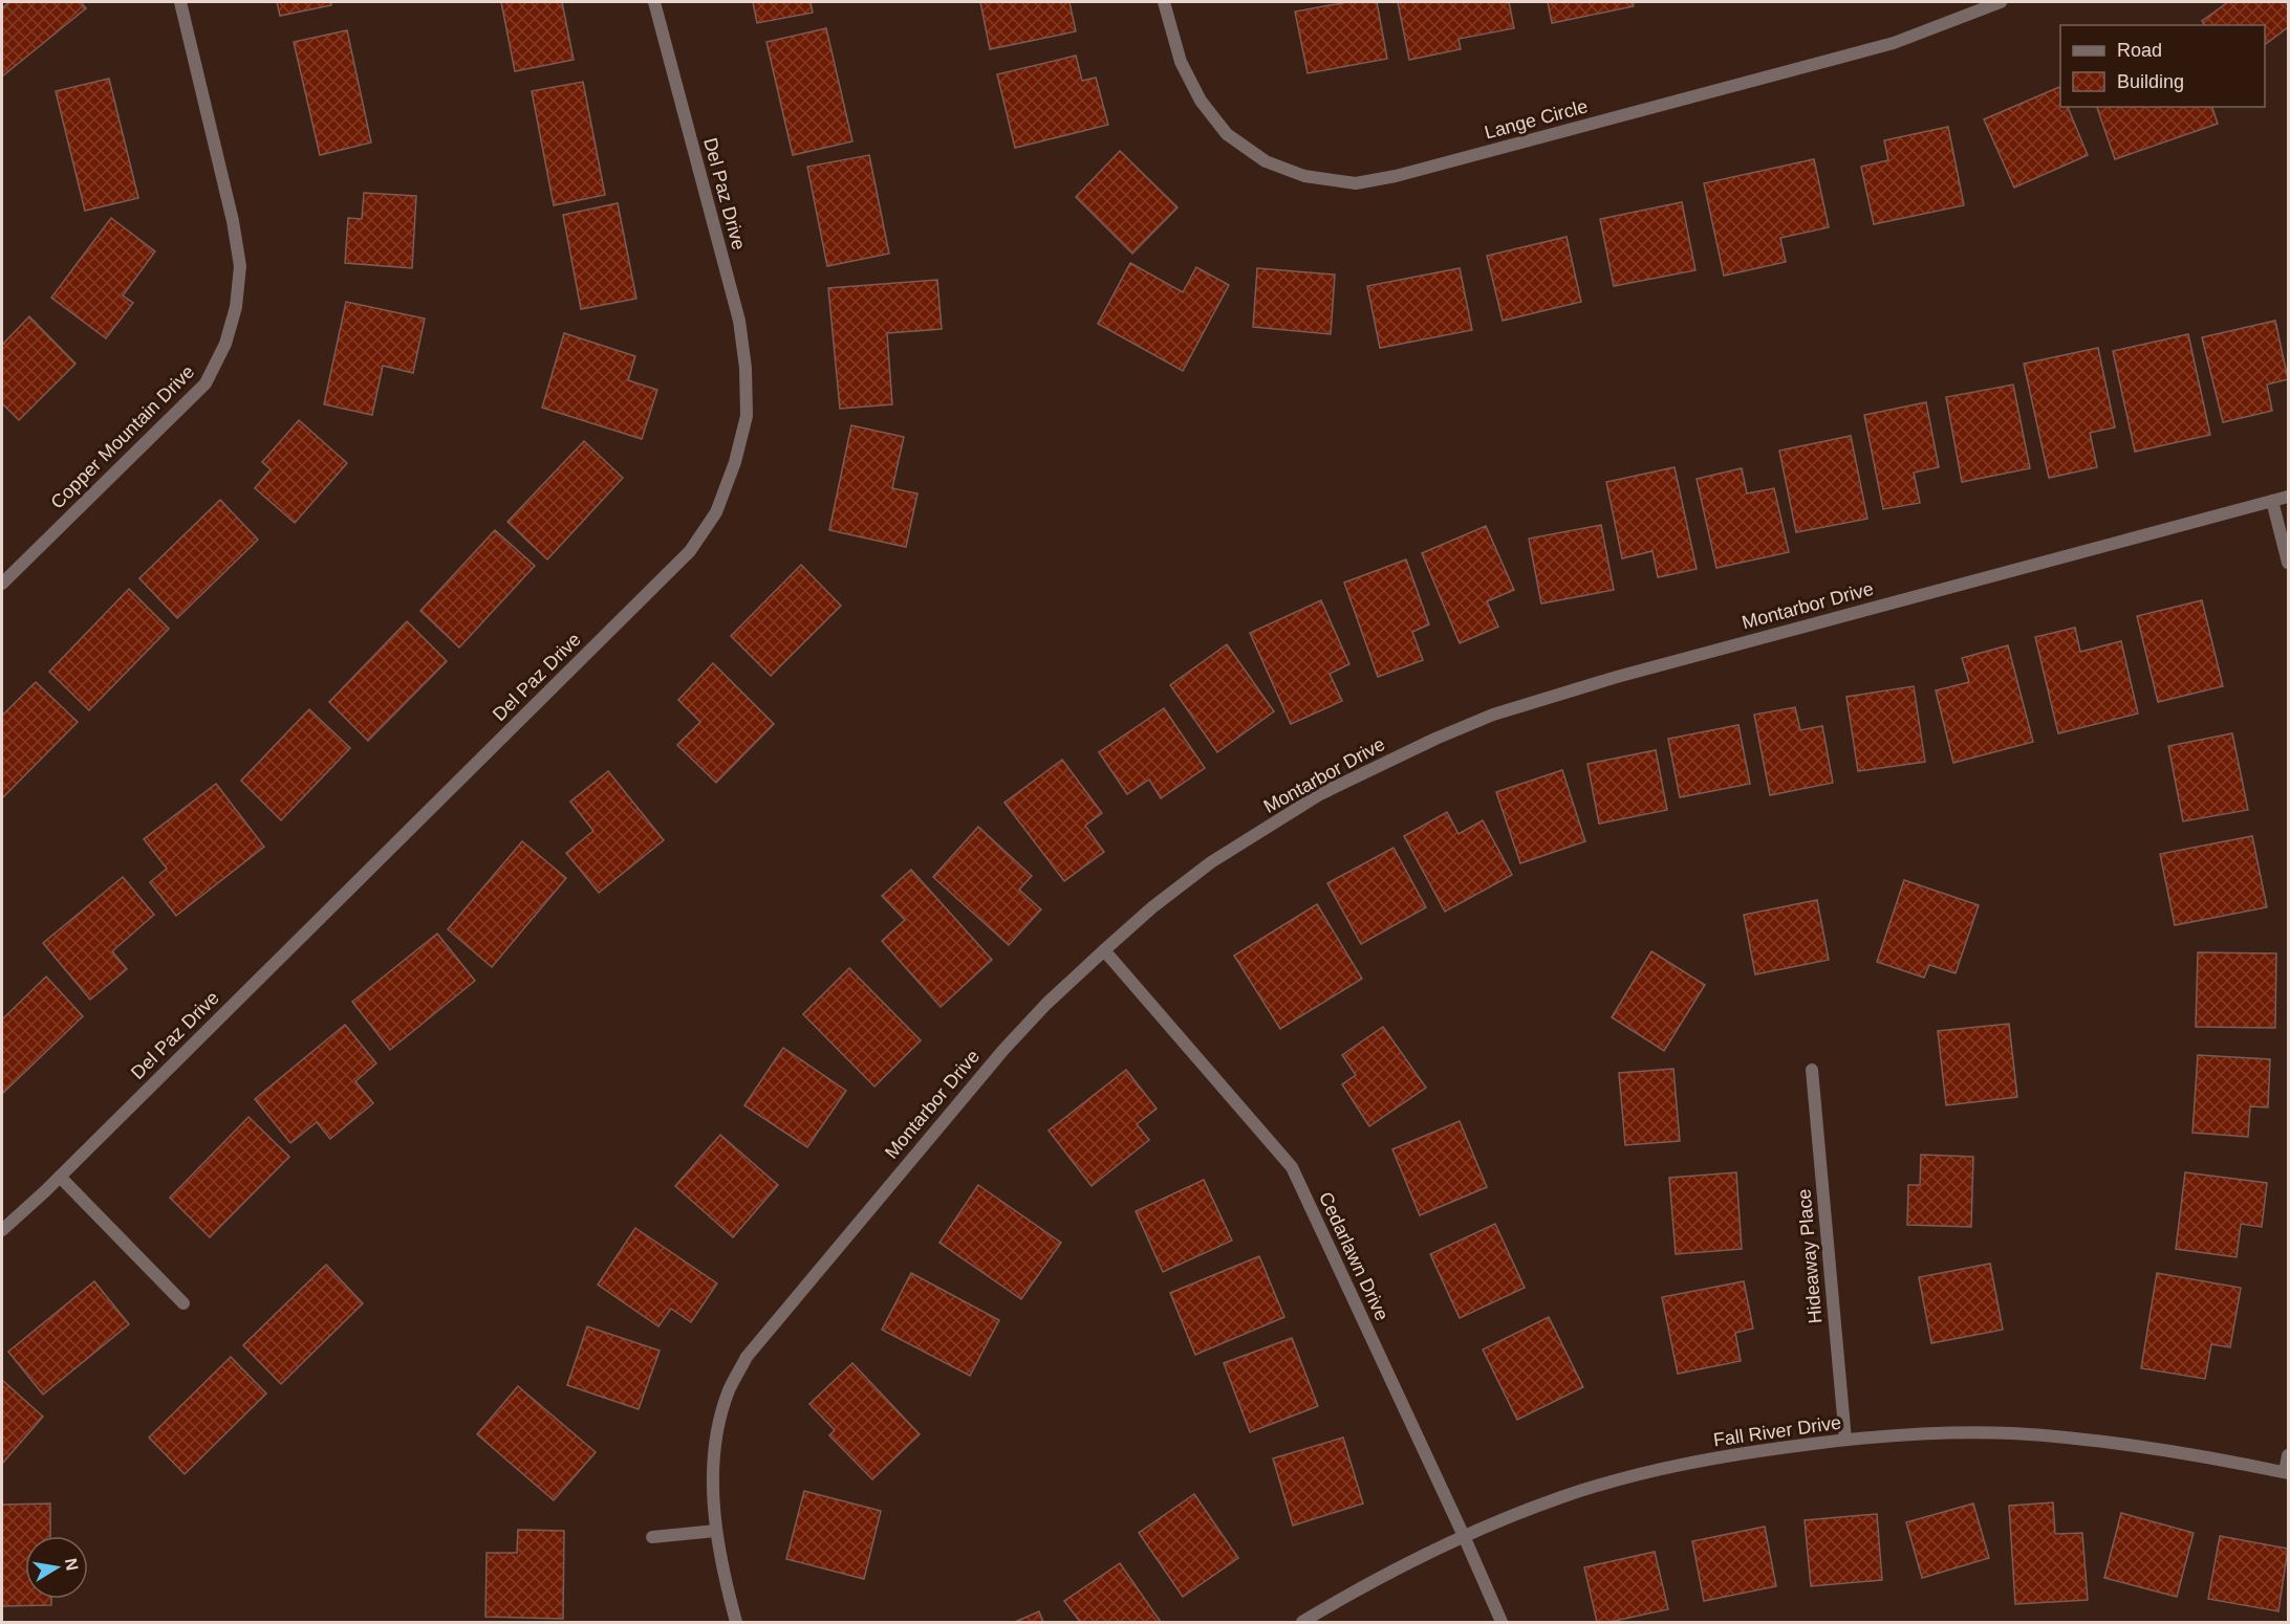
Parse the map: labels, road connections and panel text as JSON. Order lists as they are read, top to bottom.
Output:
{
  "streets": {
    "street": [
      "Lange Circle",
      "Del Paz Drive",
      "Copper Mountain Drive",
      "Montarbor Drive",
      "Cedarlawn Drive",
      "Hideaway Place",
      "Fall River Drive"
    ]
  },
  "crossings": [
    ["Montarbor Drive", "Cedarlawn Drive"],
    ["Cedarlawn Drive", "Fall River Drive"],
    ["Hideaway Place", "Fall River Drive"]
  ],
  "legend": ["Road", "Building"],
  "north": "right"
}
